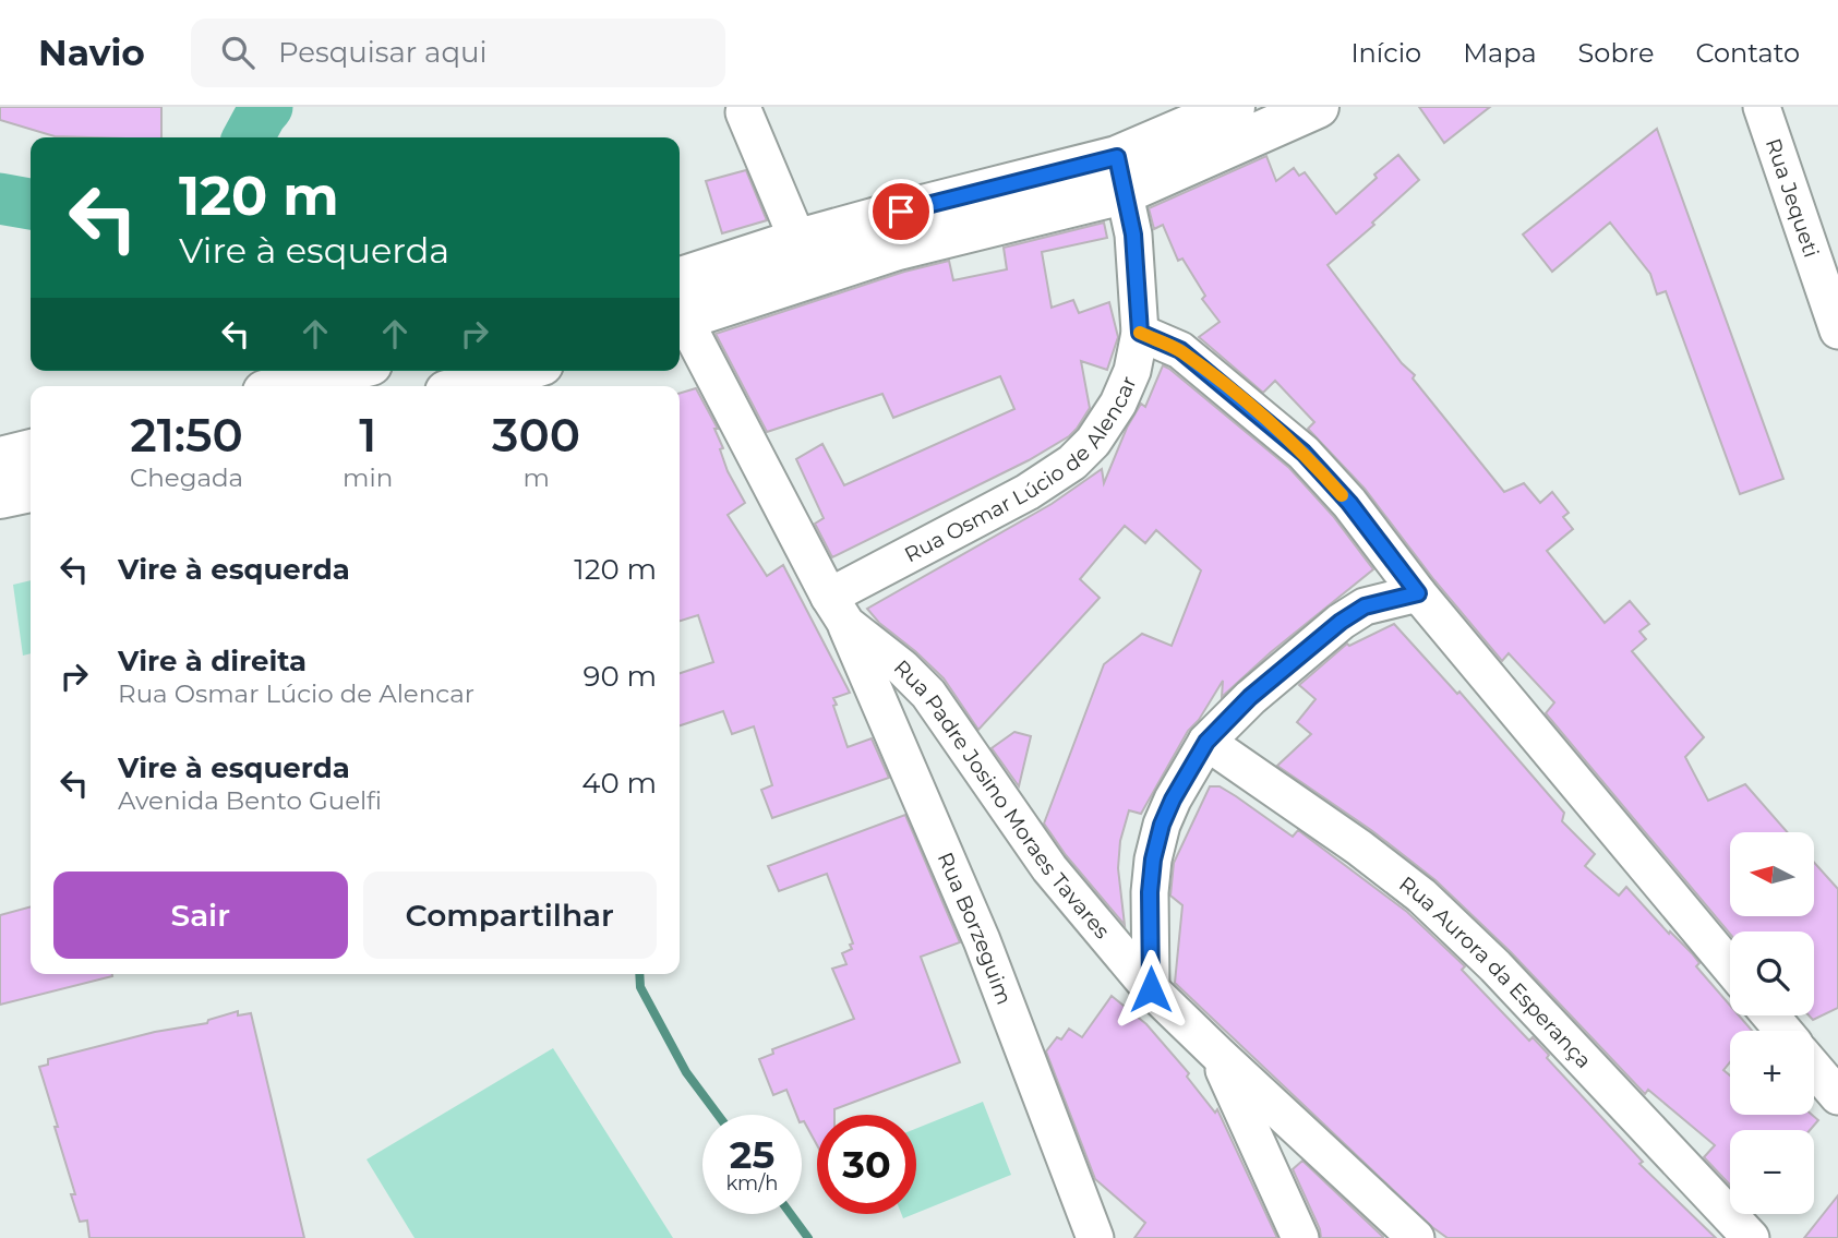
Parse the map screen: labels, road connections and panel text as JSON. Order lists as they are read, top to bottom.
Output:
{
  "streets": {
    "street": [
      "Rua Jequeti",
      "Rua Osmar Lúcio de Alencar",
      "Rua Padre Josino Moraes Tavares",
      "Rua Borzeguim",
      "Rua Aurora da Esperança"
    ]
  },
  "crossings": [
    ["Rua Osmar Lúcio de Alencar", "Rua Padre Josino Moraes Tavares"],
    ["Rua Osmar Lúcio de Alencar", "Rua Borzeguim"],
    ["Rua Padre Josino Moraes Tavares", "Rua Borzeguim"]
  ],
  "north": "left",
  "page": {
    "header": "Navio",
    "search": "Pesquisar aqui",
    "nav": [
      "Início",
      "Mapa",
      "Sobre",
      "Contato"
    ],
    "turn": ["120 m", "Vire à esquerda"],
    "eta": [
      "21:50",
      "Chegada",
      "1",
      "min",
      "300",
      "m"
    ],
    "list": [
      {
        "name": "Vire à esquerda",
        "value": "120 m"
      },
      {
        "name": "Vire à direita",
        "note": "Rua Osmar Lúcio de Alencar",
        "value": "90 m"
      },
      {
        "name": "Vire à esquerda",
        "note": "Avenida Bento Guelfi",
        "value": "40 m"
      }
    ],
    "map_buttons": ["+", "−"],
    "buttons": ["Sair", "Compartilhar"],
    "speed": "25 km/h",
    "limit": "30"
  }
}
